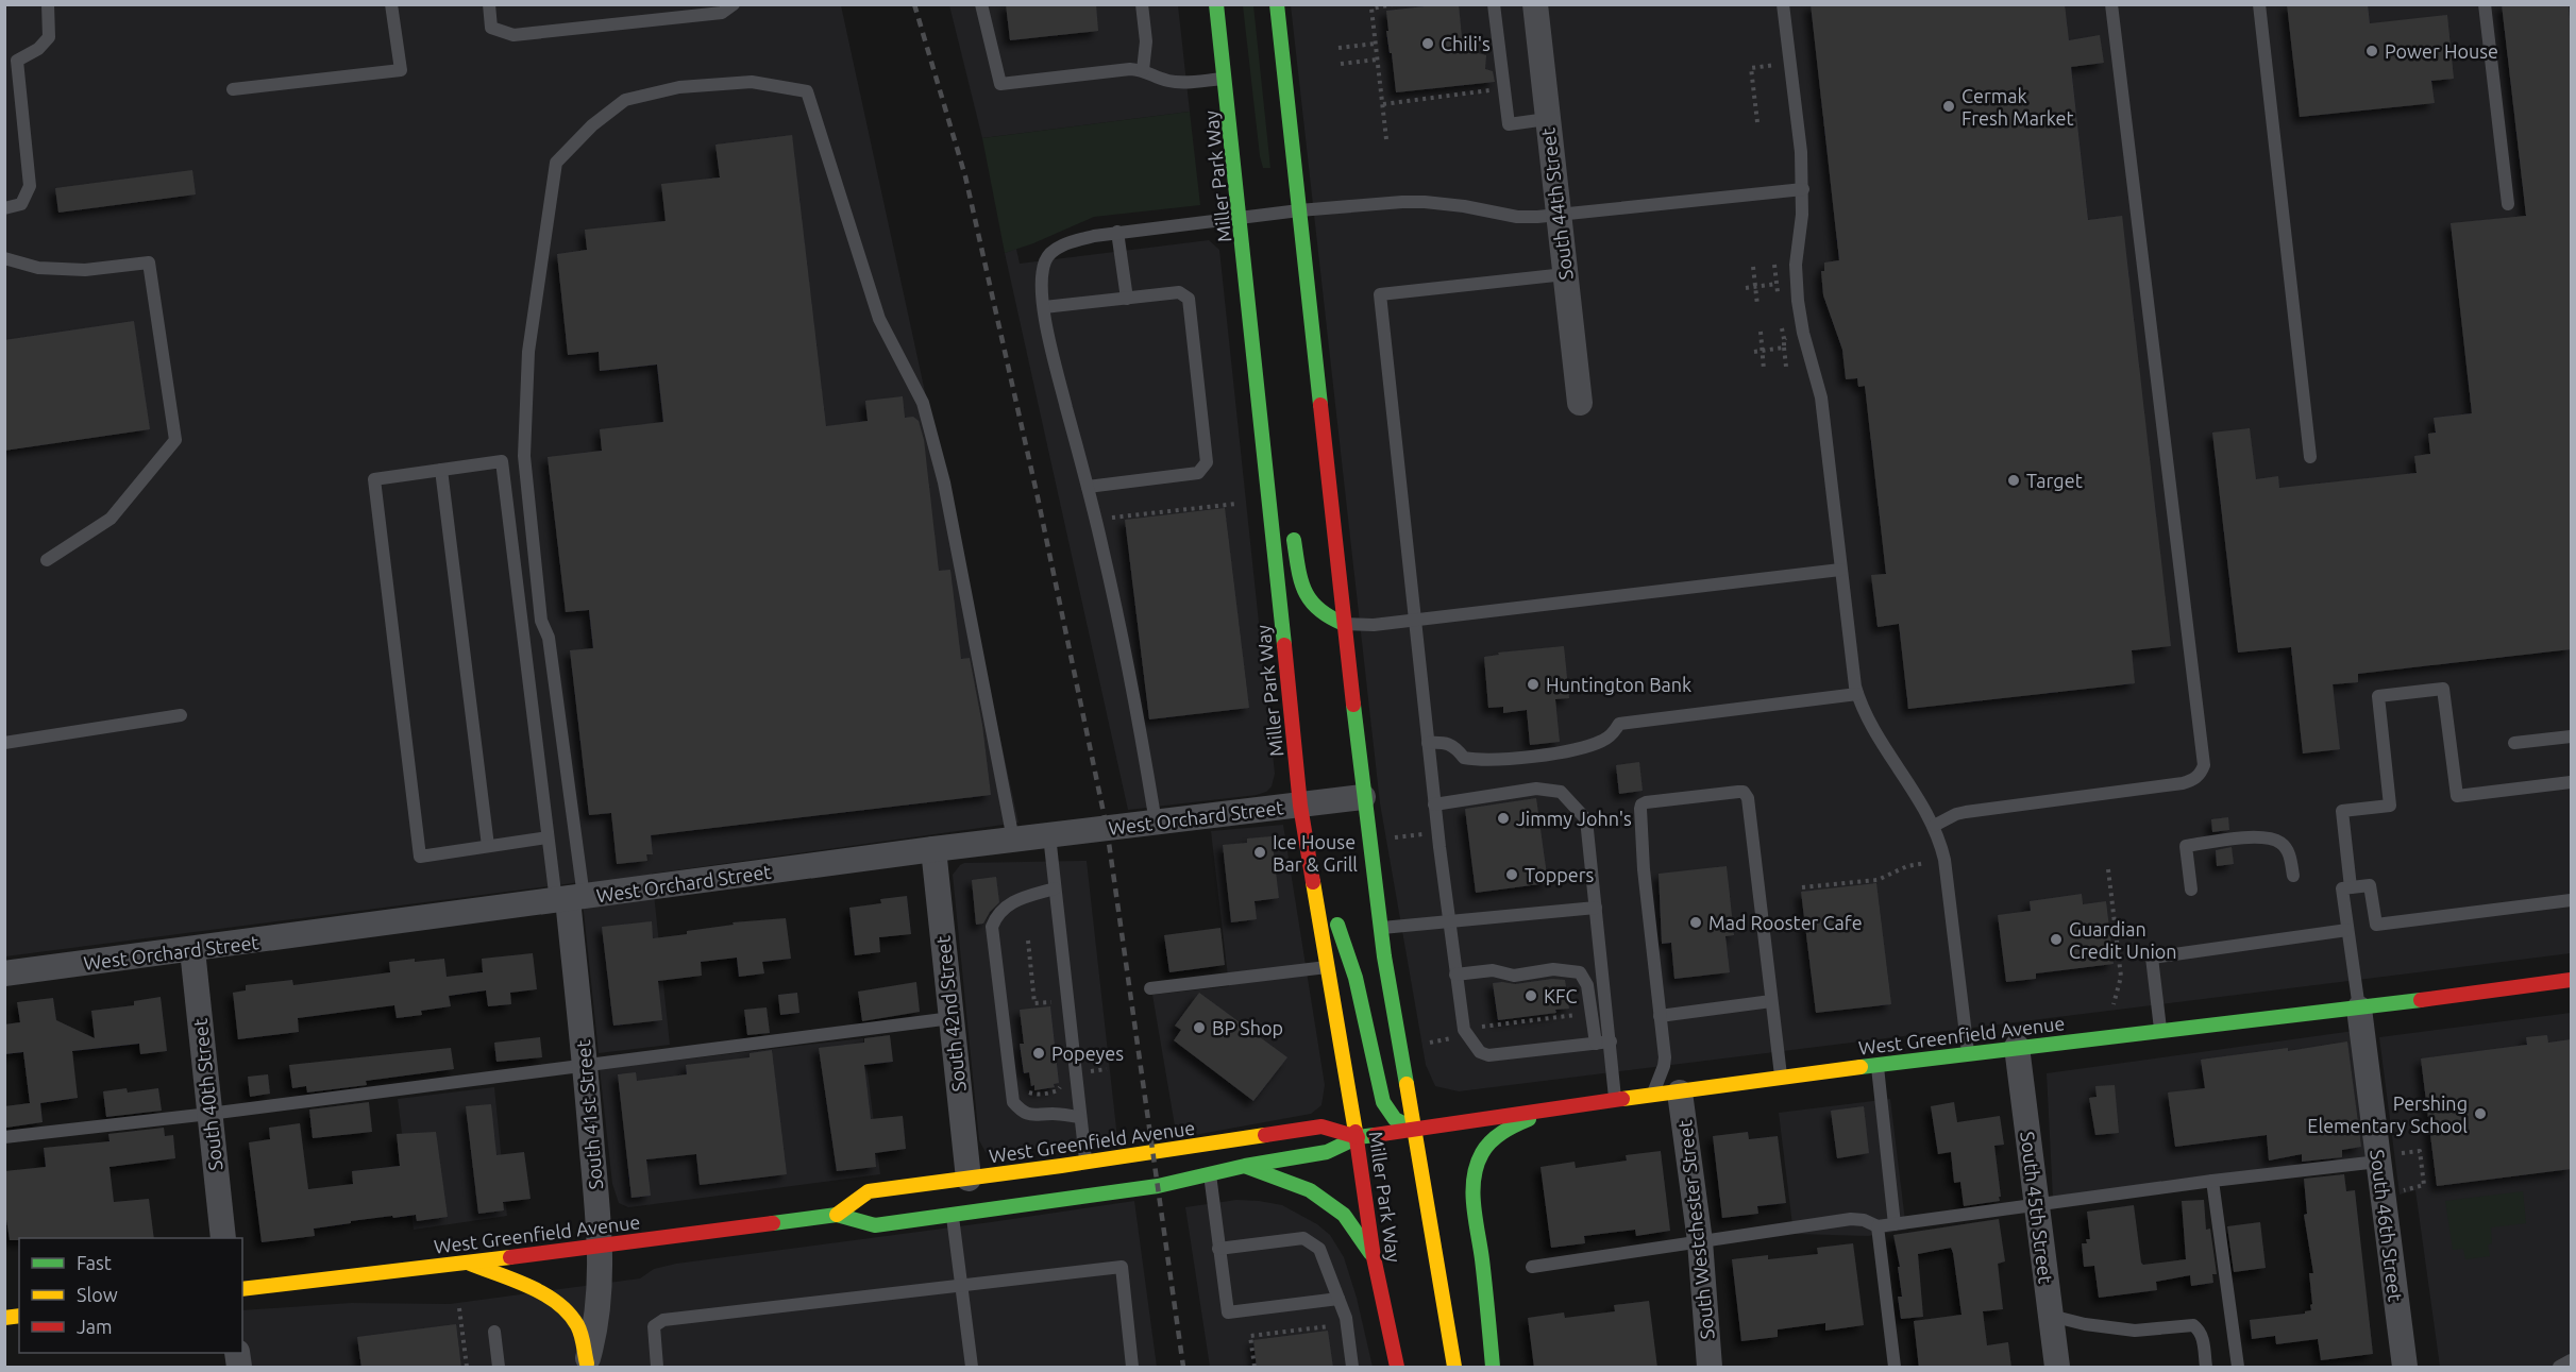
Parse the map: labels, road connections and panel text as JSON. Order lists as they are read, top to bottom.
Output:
{
  "streets": {
    "main road": ["Miller Park Way", "West Greenfield Avenue"],
    "street": [
      "South 44th Street",
      "West Orchard Street",
      "South 42nd Street",
      "South 40th Street",
      "South 41st Street",
      "South 45th Street",
      "South 46th Street",
      "South Westchester Street"
    ]
  },
  "crossings": [
    ["Miller Park Way", "West Orchard Street"],
    ["Miller Park Way", "West Greenfield Avenue"],
    ["West Orchard Street", "South 42nd Street"],
    ["West Orchard Street", "South 40th Street"],
    ["West Orchard Street", "South 41st Street"],
    ["South 42nd Street", "West Greenfield Avenue"],
    ["West Greenfield Avenue", "South 41st Street"],
    ["West Greenfield Avenue", "South 45th Street"],
    ["West Greenfield Avenue", "South 46th Street"],
    ["West Greenfield Avenue", "South Westchester Street"]
  ],
  "places": [
    "Chili's",
    "Power House",
    "Cermak Fresh Market",
    "Target",
    "Huntington Bank",
    "Jimmy John's",
    "Ice House Bar & Grill",
    "Toppers",
    "Mad Rooster Cafe",
    "Guardian Credit Union",
    "KFC",
    "BP Shop",
    "Popeyes",
    "Pershing Elementary School"
  ],
  "legend": ["Fast", "Slow", "Jam"]
}
